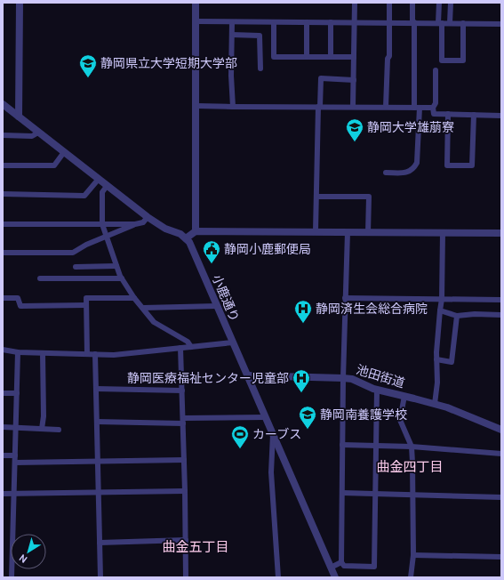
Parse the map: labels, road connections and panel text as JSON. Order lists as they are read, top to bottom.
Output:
{
  "streets": {
    "street": ["小鹿通り", "池田街道"]
  },
  "crossings": [
    ["小鹿通り", "池田街道"]
  ],
  "districts": ["曲金四丁目", "曲金五丁目"],
  "places": {
    "school or university": ["静岡県立大学短期大学部", "静岡大学雄萠寮", "静岡南養護学校"],
    "public building": ["静岡小鹿郵便局"],
    "hospital": ["静岡済生会総合病院", "静岡医療福祉センター児童部"],
    "sports": ["カーブス"]
  },
  "north": "bottom left"
}
